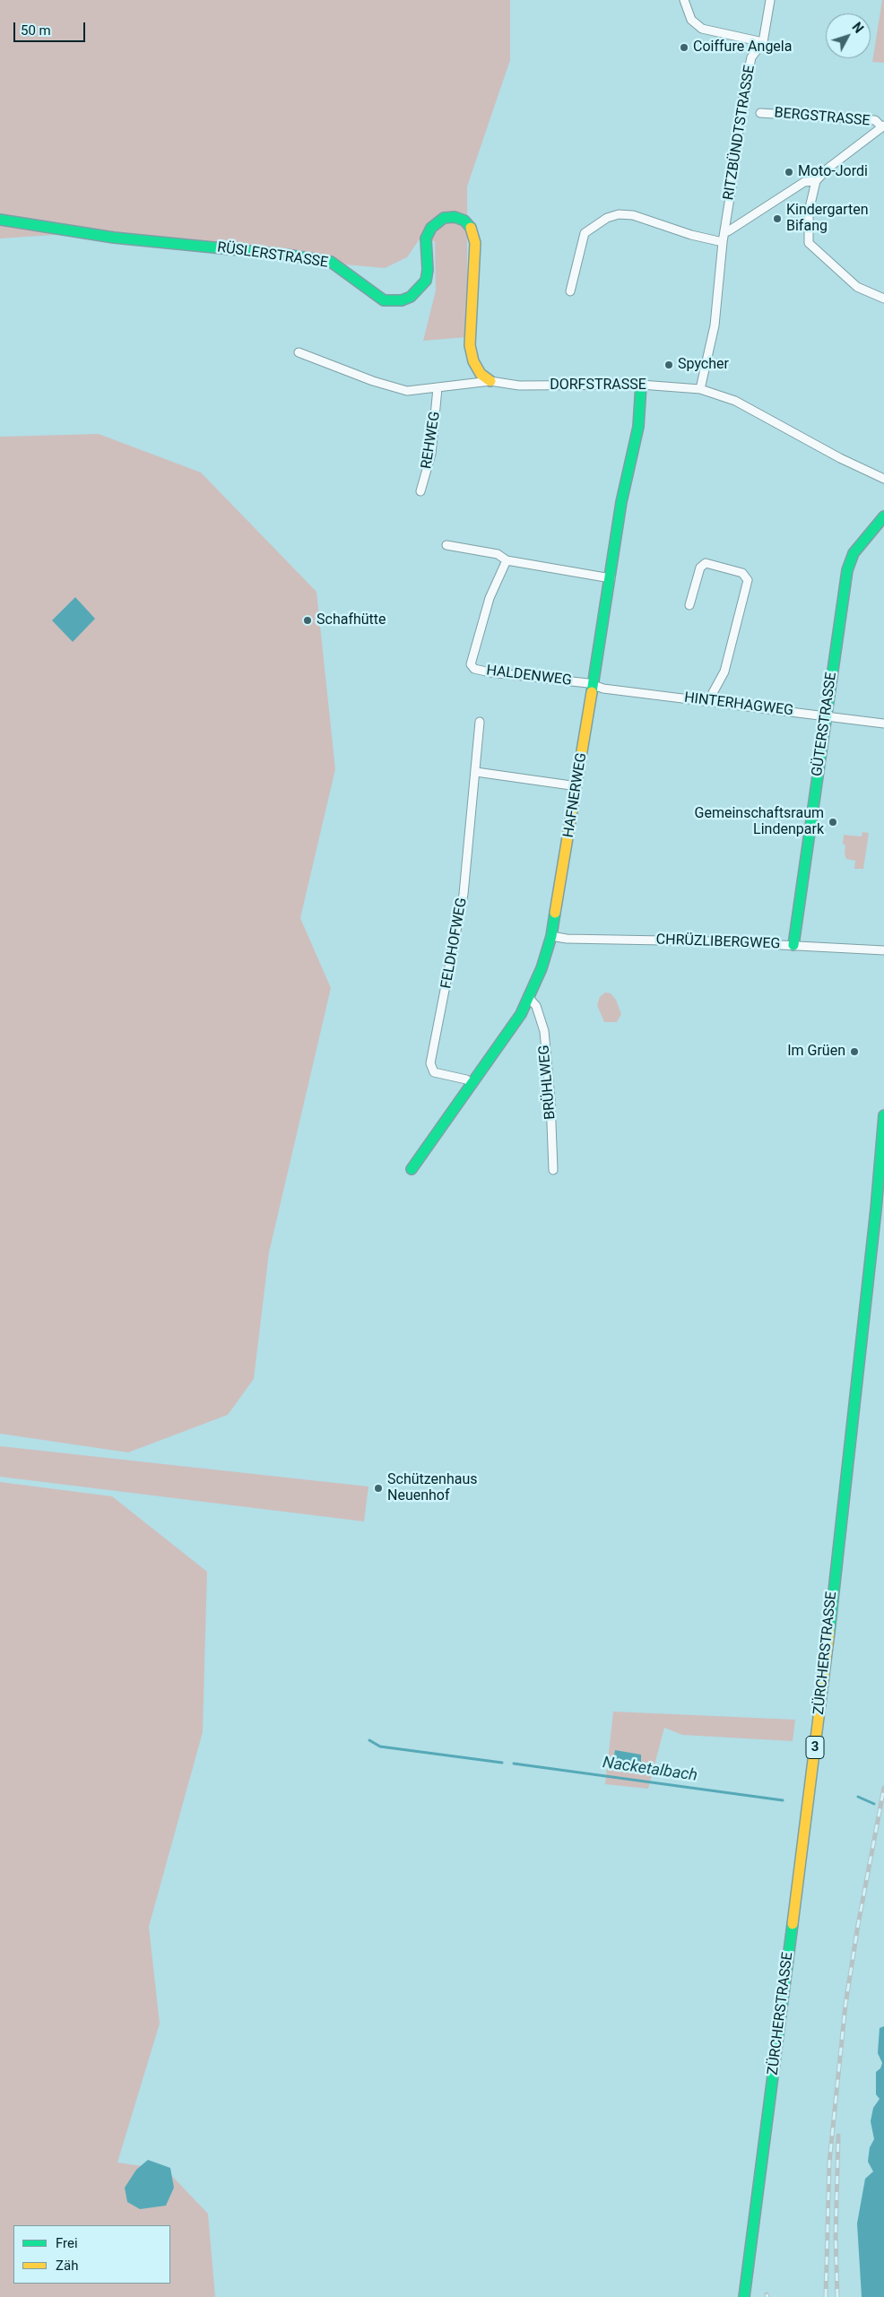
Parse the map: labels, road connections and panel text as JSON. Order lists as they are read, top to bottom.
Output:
{
  "streets": {
    "street": [
      "BERGSTRASSE",
      "RITZBÜNDTSTRASSE",
      "RÜSLERSTRASSE",
      "DORFSTRASSE",
      "REHWEG",
      "HALDENWEG",
      "HINTERHAGWEG",
      "GÜTERSTRASSE",
      "HAFNERWEG",
      "CHRÜZLIBERGWEG",
      "FELDHOFWEG",
      "BRÜHLWEG",
      "ZÜRCHERSTRASSE",
      "3"
    ]
  },
  "crossings": [
    ["RITZBÜNDTSTRASSE", "DORFSTRASSE"],
    ["RÜSLERSTRASSE", "DORFSTRASSE"],
    ["DORFSTRASSE", "REHWEG"],
    ["DORFSTRASSE", "HAFNERWEG"],
    ["HALDENWEG", "HINTERHAGWEG"],
    ["HALDENWEG", "HAFNERWEG"],
    ["HINTERHAGWEG", "GÜTERSTRASSE"],
    ["HINTERHAGWEG", "HAFNERWEG"],
    ["GÜTERSTRASSE", "CHRÜZLIBERGWEG"],
    ["HAFNERWEG", "CHRÜZLIBERGWEG"],
    ["HAFNERWEG", "FELDHOFWEG"],
    ["HAFNERWEG", "BRÜHLWEG"]
  ],
  "water": ["Nacketalbach"],
  "places": [
    "Coiffure Angela",
    "Moto-Jordi",
    "Kindergarten Bifang",
    "Spycher",
    "Schafhütte",
    "Gemeinschaftsraum Lindenpark",
    "Im Grüen",
    "Schützenhaus Neuenhof"
  ],
  "legend": ["Frei", "Zäh"],
  "scale_bar": "50 m",
  "north": "top right"
}
